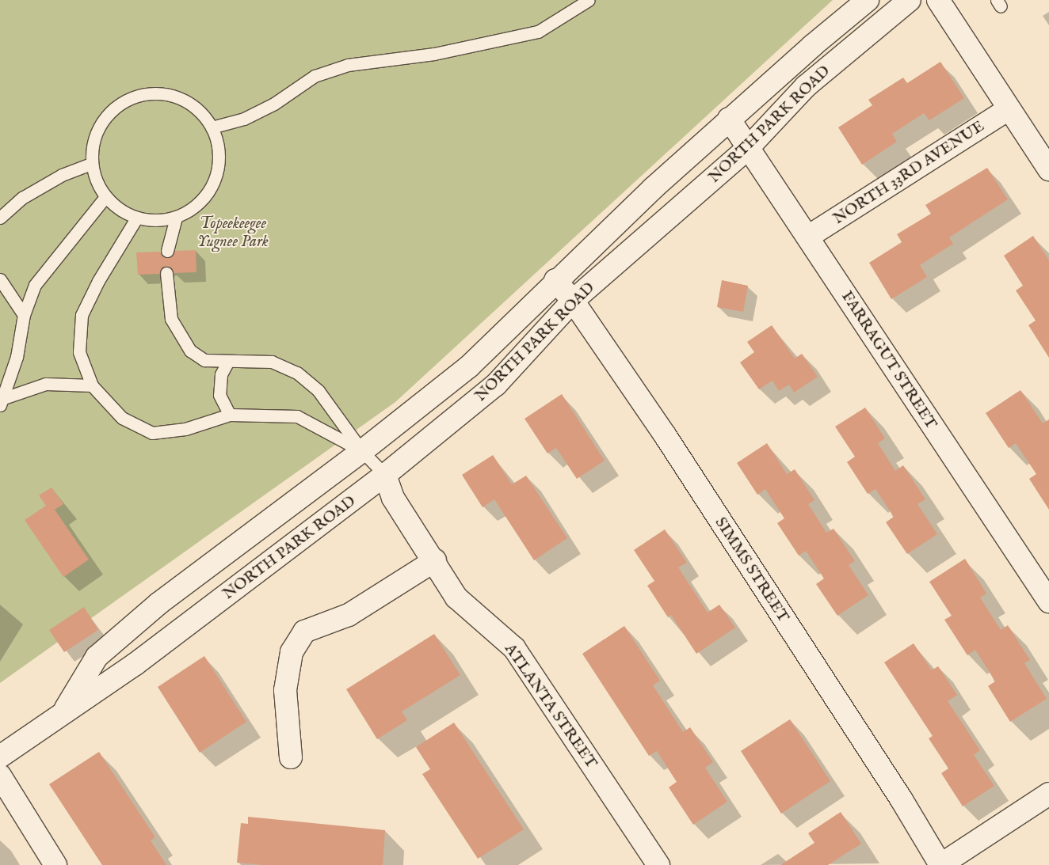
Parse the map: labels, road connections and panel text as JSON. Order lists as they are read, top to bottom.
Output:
{
  "streets": {
    "street": [
      "NORTH PARK ROAD",
      "NORTH 33RD AVENUE",
      "FARRAGUT STREET",
      "SIMMS STREET",
      "ATLANTA STREET"
    ]
  },
  "crossings": [
    ["NORTH PARK ROAD", "FARRAGUT STREET"],
    ["NORTH PARK ROAD", "SIMMS STREET"],
    ["NORTH PARK ROAD", "ATLANTA STREET"],
    ["NORTH 33RD AVENUE", "FARRAGUT STREET"]
  ],
  "parks": ["Topeekeegee Yugnee Park"]
}
